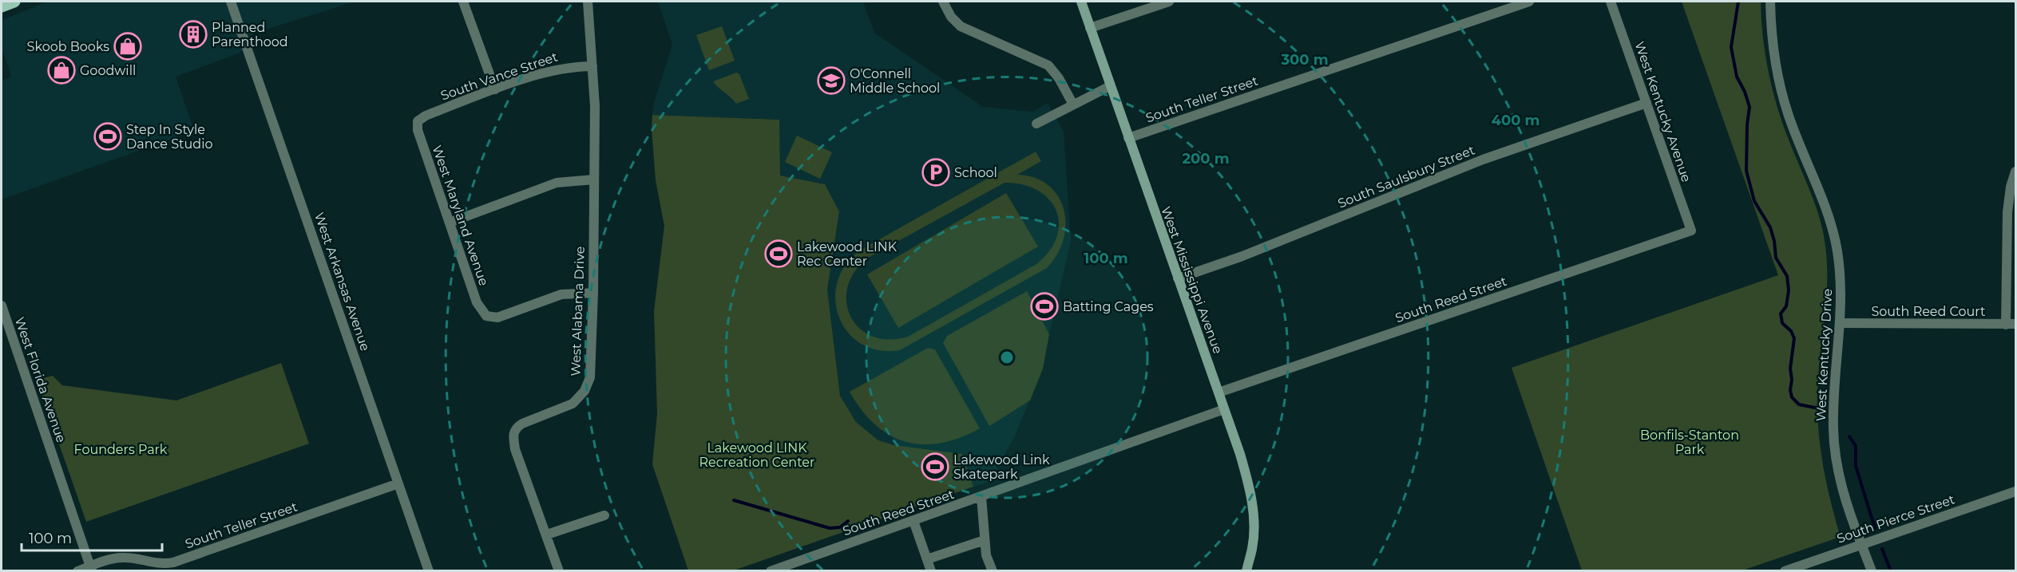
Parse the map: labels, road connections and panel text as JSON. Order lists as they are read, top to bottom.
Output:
{
  "streets": {
    "main road": ["West Mississippi Avenue"],
    "street": [
      "South Vance Street",
      "South Teller Street",
      "West Kentucky Avenue",
      "South Saulsbury Street",
      "West Maryland Avenue",
      "West Arkansas Avenue",
      "South Reed Street",
      "West Alabama Drive",
      "South Reed Court",
      "West Kentucky Drive",
      "West Florida Avenue",
      "South Pierce Street"
    ]
  },
  "crossings": [
    ["South Vance Street", "West Maryland Avenue"],
    ["South Vance Street", "West Alabama Drive"],
    ["South Teller Street", "West Mississippi Avenue"],
    ["South Teller Street", "West Arkansas Avenue"],
    ["South Teller Street", "West Florida Avenue"],
    ["West Kentucky Avenue", "South Saulsbury Street"],
    ["West Kentucky Avenue", "South Reed Street"],
    ["South Saulsbury Street", "West Mississippi Avenue"],
    ["West Maryland Avenue", "West Alabama Drive"],
    ["West Mississippi Avenue", "South Reed Street"],
    ["South Reed Court", "West Kentucky Drive"],
    ["West Kentucky Drive", "South Pierce Street"]
  ],
  "parks": ["Bonfils-Stanton Park", "Lakewood LINK Recreation Center", "Founders Park"],
  "places": {
    "building": ["Planned Parenthood"],
    "shop": ["Skoob Books", "Goodwill"],
    "school or university": ["O'Connell Middle School"],
    "sports": [
      "Step In Style Dance Studio",
      "Lakewood LINK Rec Center",
      "Batting Cages",
      "Lakewood Link Skatepark"
    ],
    "parking": ["School"]
  },
  "scale_bar": "100 m",
  "rings": [
    "300 m",
    "400 m",
    "200 m",
    "100 m"
  ]
}
